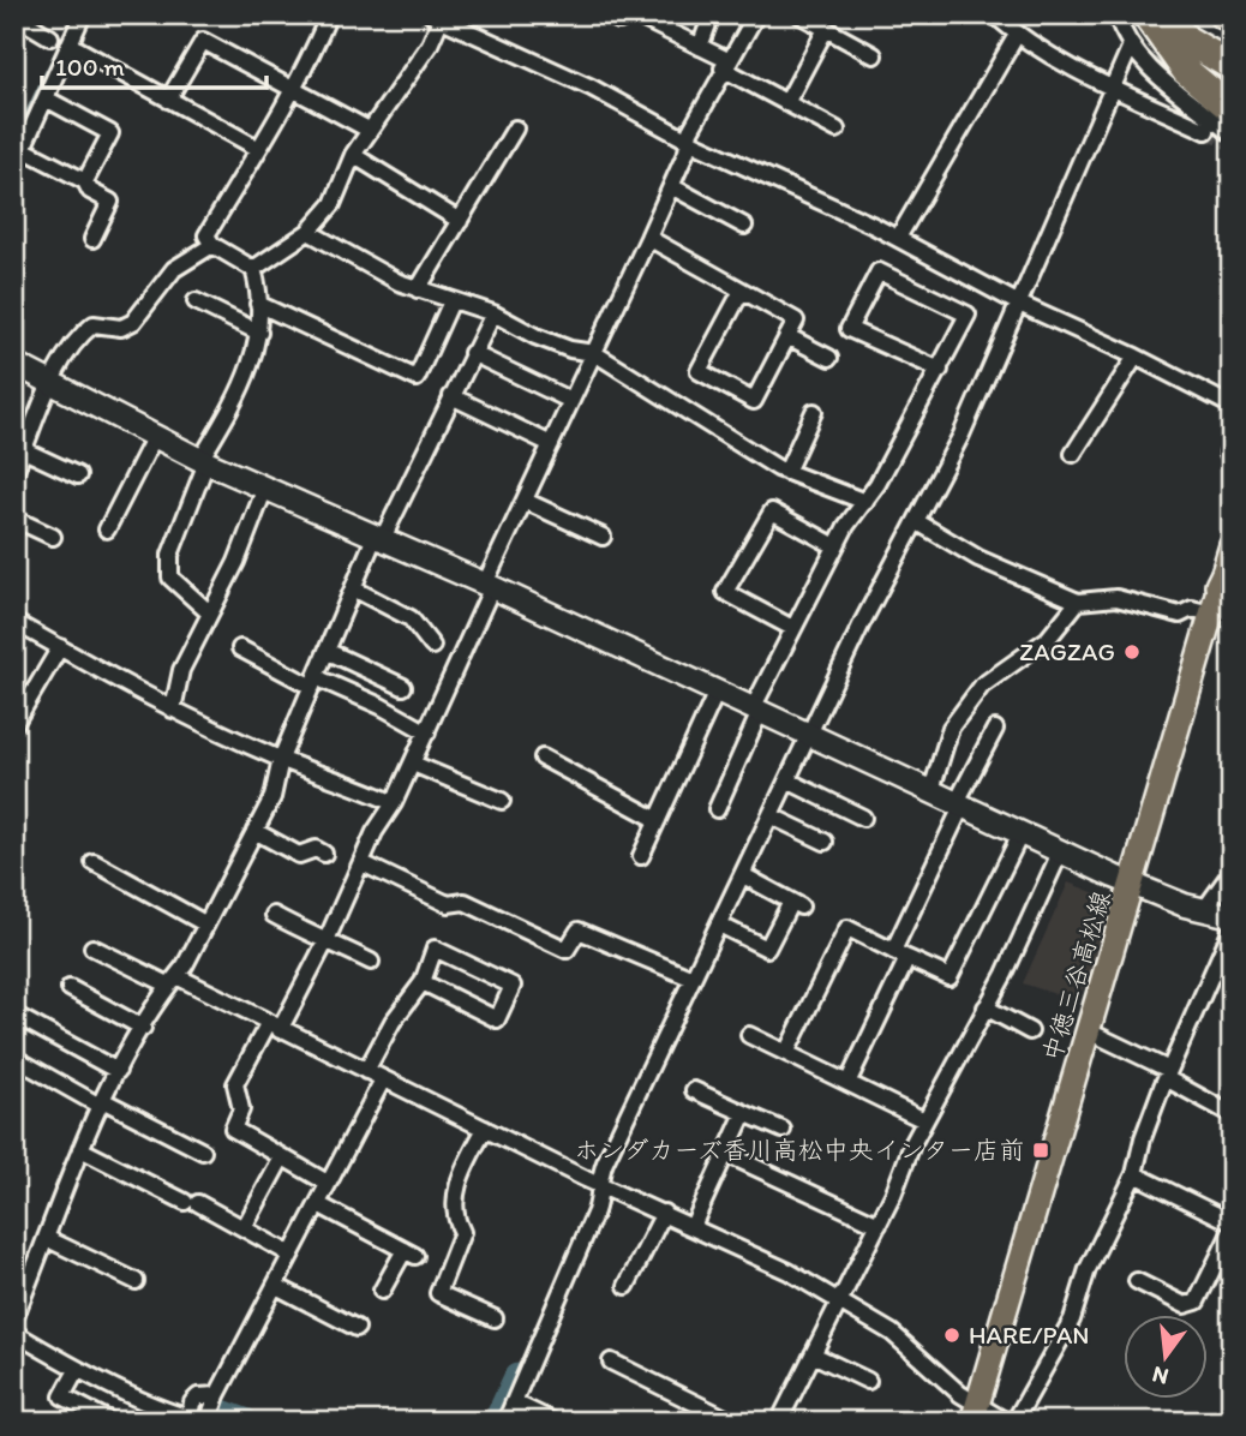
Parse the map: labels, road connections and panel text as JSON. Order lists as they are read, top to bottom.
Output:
{
  "streets": {
    "main road": ["中徳三谷高松線"]
  },
  "places": {
    "other": ["ZAGZAG", "HARE/PAN"],
    "transit": ["ホンダカーズ香川高松中央インター店前"]
  },
  "scale_bar": "100 m",
  "north": "bottom"
}
